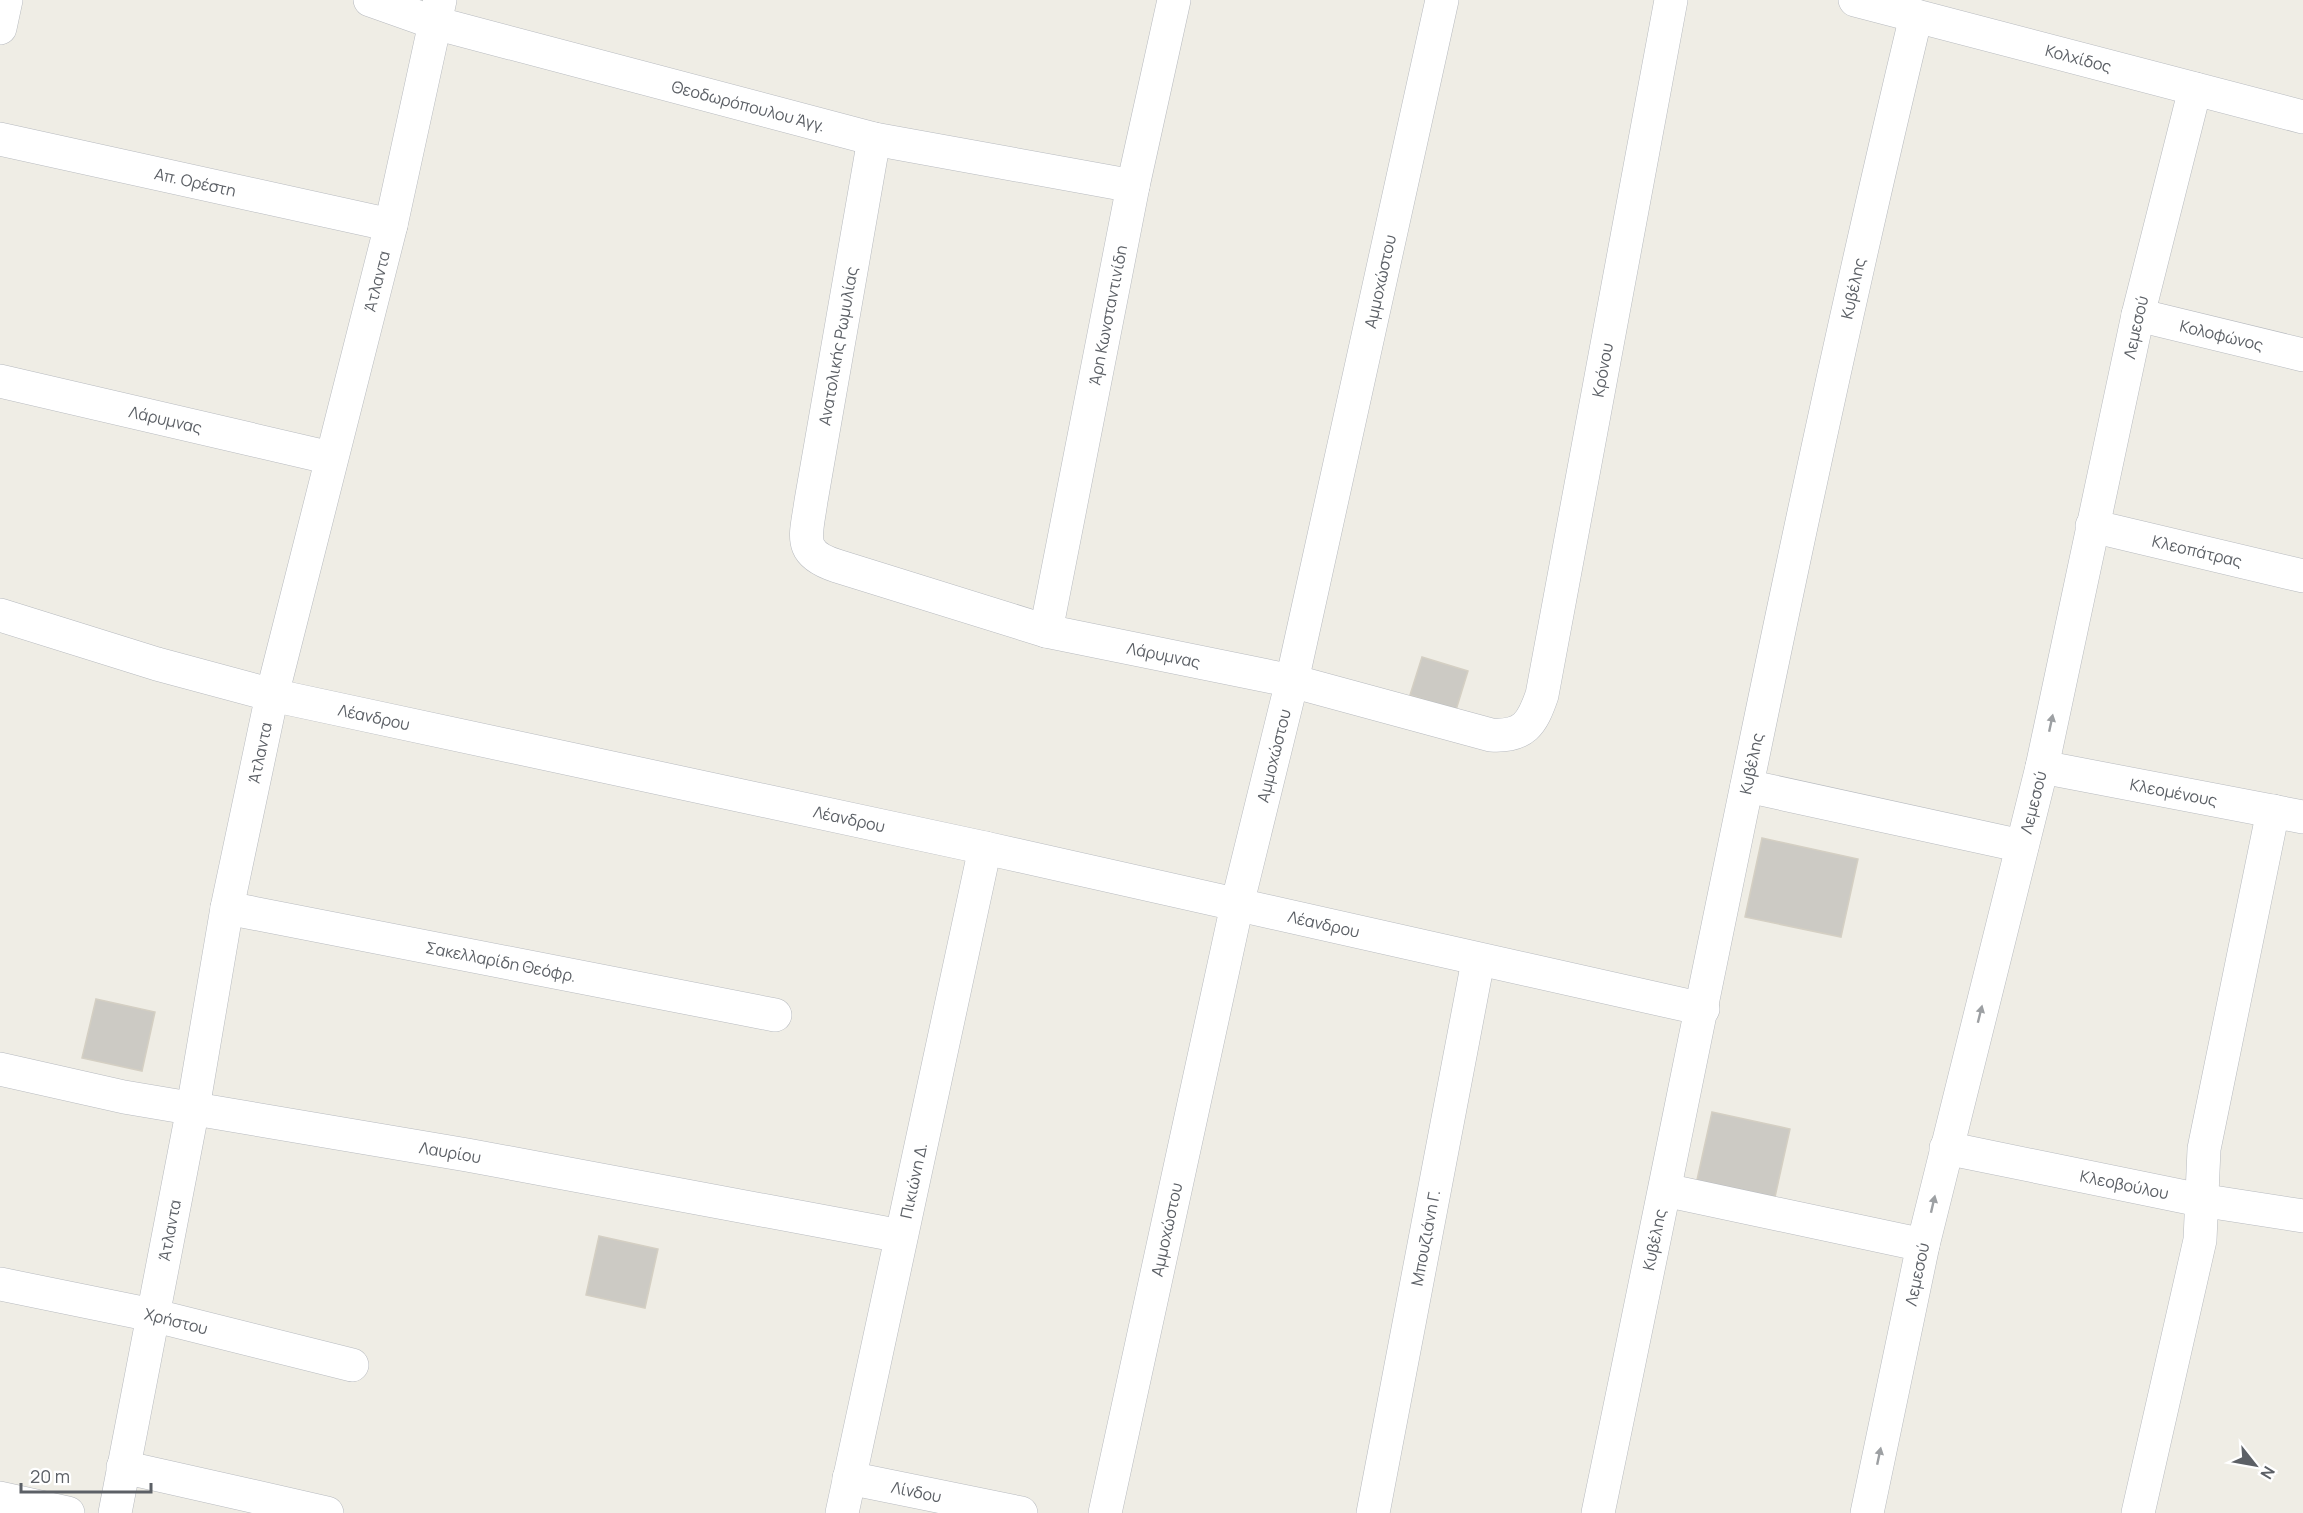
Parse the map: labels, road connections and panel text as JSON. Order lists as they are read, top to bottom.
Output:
{
  "streets": {
    "street": [
      "Κολχίδος",
      "Θεοδωρόπουλου Άγγ.",
      "Απ. Ορέστη",
      "Άτλαντα",
      "Αμμοχώστου",
      "Κυβέλης",
      "Άρη Κωνσταντινίδη",
      "Λεμεσού",
      "Κολοφώνος",
      "Ανατολικής Ρωμυλίας",
      "Κρόνου",
      "Λάρυμνας",
      "Κλεοπάτρας",
      "Λέανδρου",
      "Κλεομένους",
      "Σακελλαρίδη Θεόφρ.",
      "Λαυρίου",
      "Πικιώνη Δ.",
      "Κλεοβούλου",
      "Μπουζιάνη Γ.",
      "Χρήστου",
      "Λίνδου"
    ]
  },
  "crossings": [
    ["Κολχίδος", "Κυβέλης"],
    ["Κολχίδος", "Λεμεσού"],
    ["Θεοδωρόπουλου Άγγ.", "Άτλαντα"],
    ["Θεοδωρόπουλου Άγγ.", "Άρη Κωνσταντινίδη"],
    ["Θεοδωρόπουλου Άγγ.", "Ανατολικής Ρωμυλίας"],
    ["Απ. Ορέστη", "Άτλαντα"],
    ["Άτλαντα", "Λάρυμνας"],
    ["Άτλαντα", "Λέανδρου"],
    ["Άτλαντα", "Σακελλαρίδη Θεόφρ."],
    ["Άτλαντα", "Λαυρίου"],
    ["Άτλαντα", "Χρήστου"],
    ["Αμμοχώστου", "Λάρυμνας"],
    ["Αμμοχώστου", "Λέανδρου"],
    ["Κυβέλης", "Λέανδρου"],
    ["Άρη Κωνσταντινίδη", "Λάρυμνας"],
    ["Λεμεσού", "Κολοφώνος"],
    ["Λεμεσού", "Κλεοπάτρας"],
    ["Λεμεσού", "Κλεομένους"],
    ["Λεμεσού", "Κλεοβούλου"],
    ["Ανατολικής Ρωμυλίας", "Λάρυμνας"],
    ["Κρόνου", "Λάρυμνας"],
    ["Λέανδρου", "Πικιώνη Δ."],
    ["Λέανδρου", "Μπουζιάνη Γ."],
    ["Λαυρίου", "Πικιώνη Δ."],
    ["Πικιώνη Δ.", "Λίνδου"]
  ],
  "scale_bar": "20 m",
  "north": "bottom right"
}
